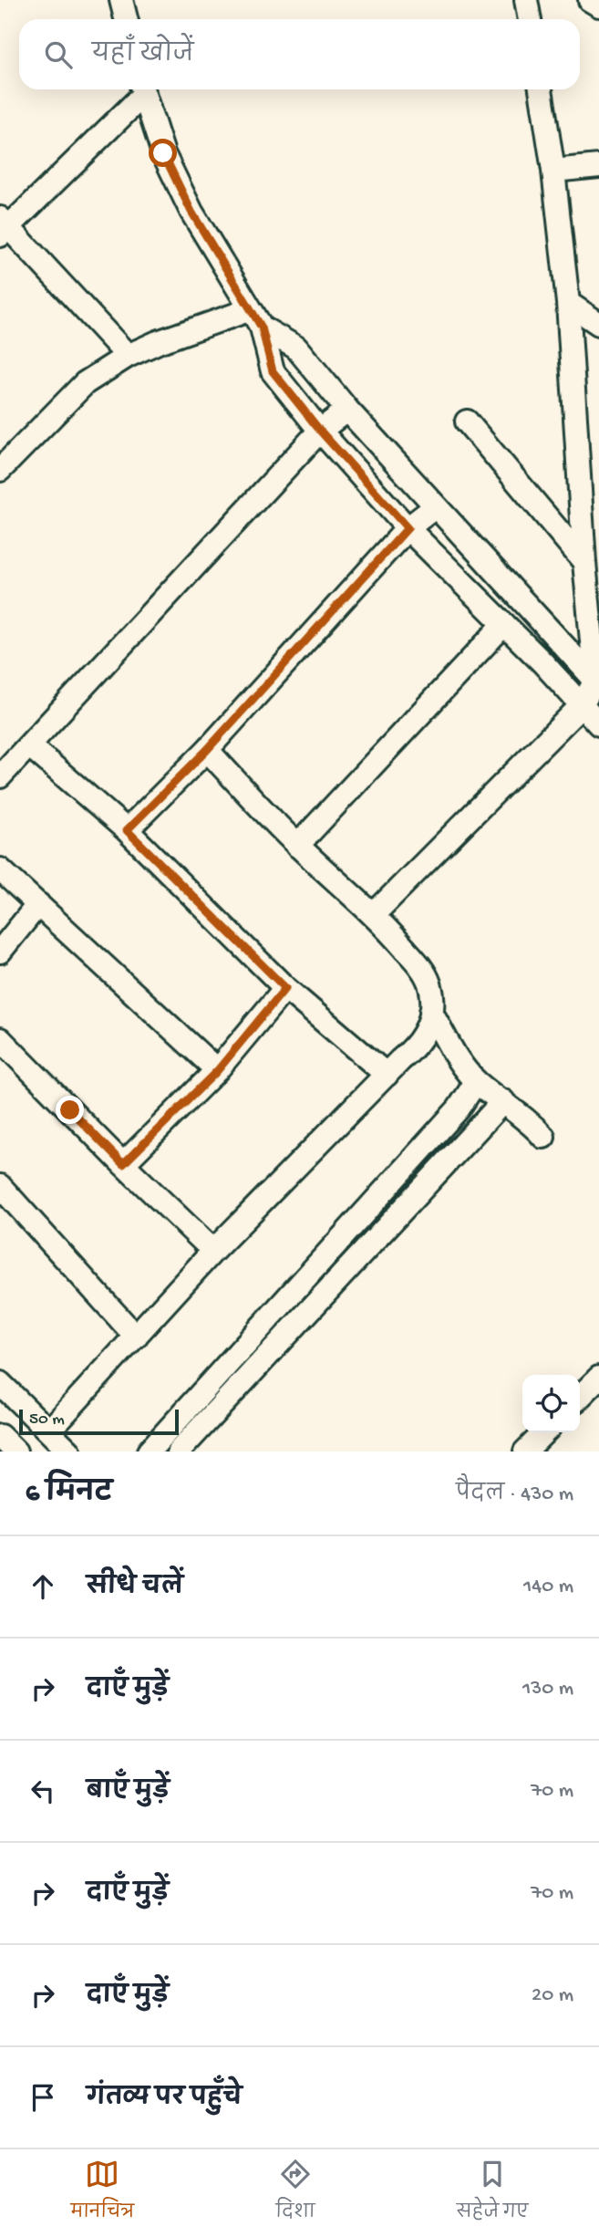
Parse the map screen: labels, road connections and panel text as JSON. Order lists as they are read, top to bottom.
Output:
{
  "scale_bar": "50 m",
  "page": {
    "search": "यहाँ खोजें",
    "scale": "50 m",
    "heading": ["6 मिनट", "पैदल · 430 m"],
    "list": [
      ["सीधे चलें", "140 m"],
      ["दाएँ मुड़ें", "130 m"],
      ["बाएँ मुड़ें", "70 m"],
      ["दाएँ मुड़ें", "70 m"],
      ["दाएँ मुड़ें", "20 m"],
      "गंतव्य पर पहुँचे"
    ],
    "nav": ["मानचित्र", "दिशा", "सहेजे गए"]
  }
}
